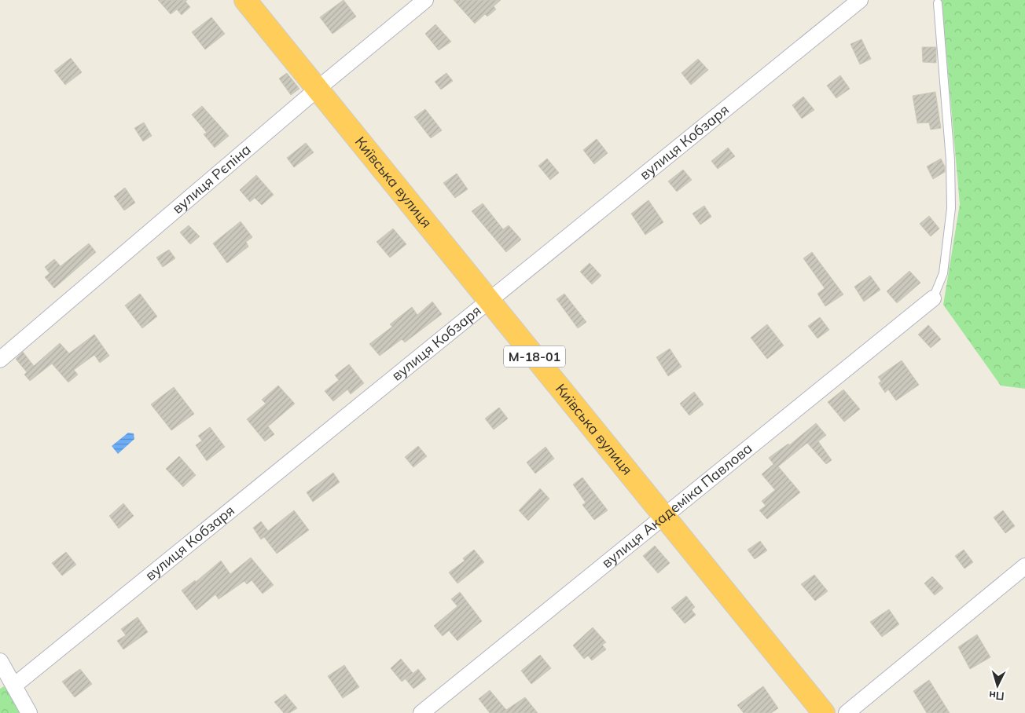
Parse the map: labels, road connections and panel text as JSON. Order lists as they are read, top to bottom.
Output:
{
  "streets": {
    "highway": ["Київська вулиця", "М-18-01"],
    "street": ["вулиця Кобзаря", "вулиця Рєпіна", "вулиця Академіка Павлова"]
  },
  "crossings": [
    ["вулиця Кобзаря", "Київська вулиця"],
    ["вулиця Рєпіна", "Київська вулиця"],
    ["Київська вулиця", "вулиця Академіка Павлова"]
  ],
  "north": "bottom"
}
